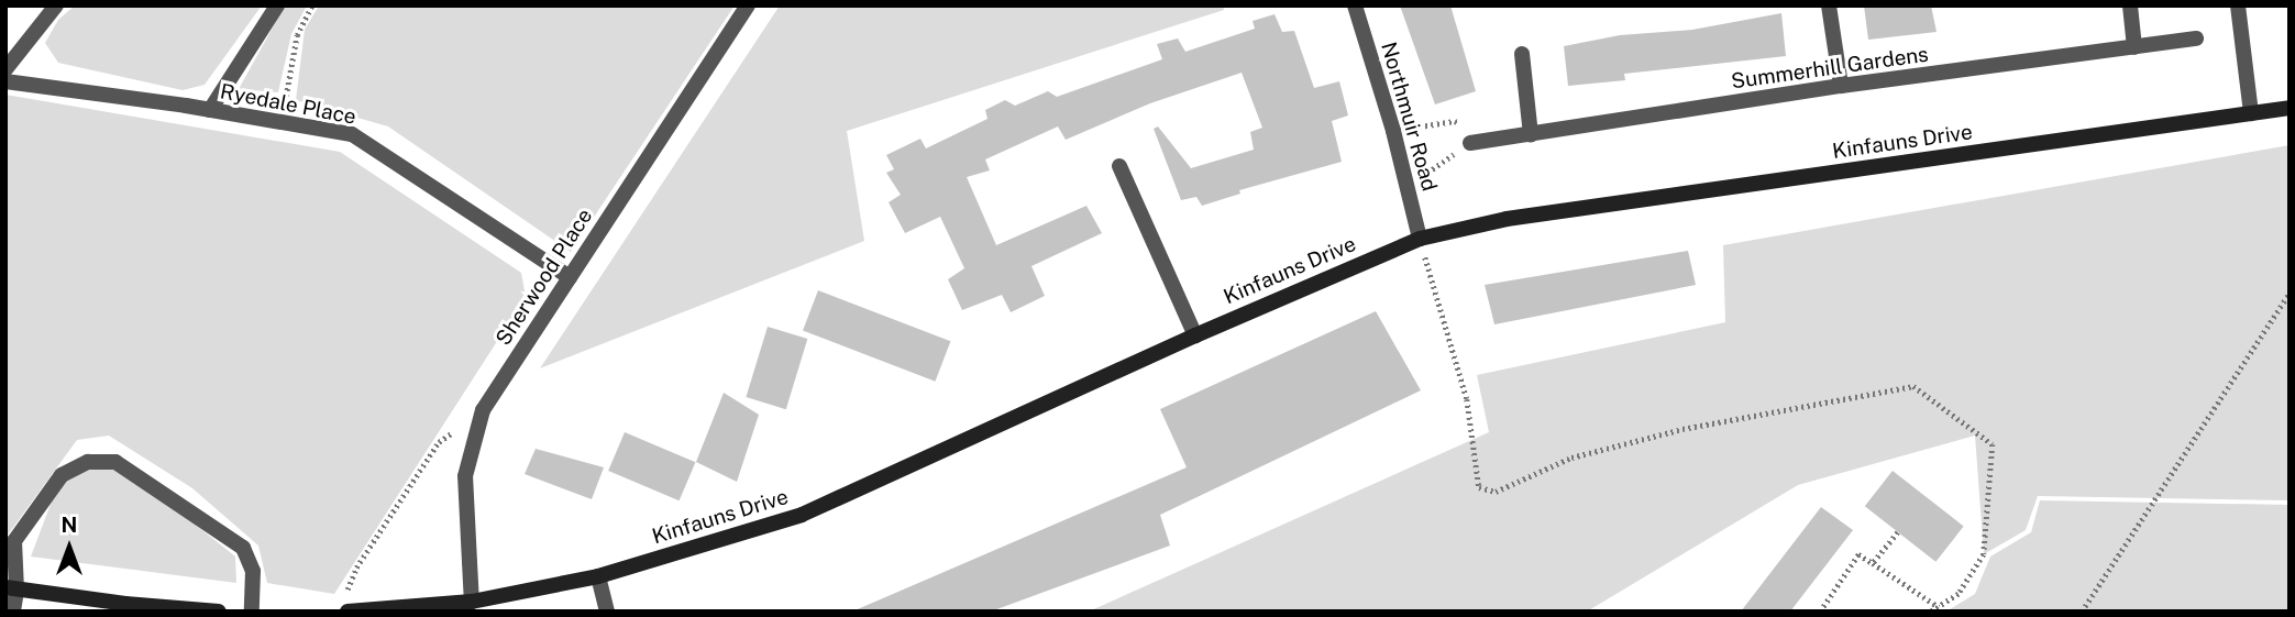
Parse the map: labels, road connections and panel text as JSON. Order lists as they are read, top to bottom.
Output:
{
  "streets": {
    "street": [
      "Summerhill Gardens",
      "Ryedale Place",
      "Northmuir Road",
      "Kinfauns Drive",
      "Sherwood Place"
    ]
  },
  "crossings": [
    ["Ryedale Place", "Sherwood Place"],
    ["Northmuir Road", "Kinfauns Drive"],
    ["Kinfauns Drive", "Sherwood Place"]
  ],
  "north": "top"
}
